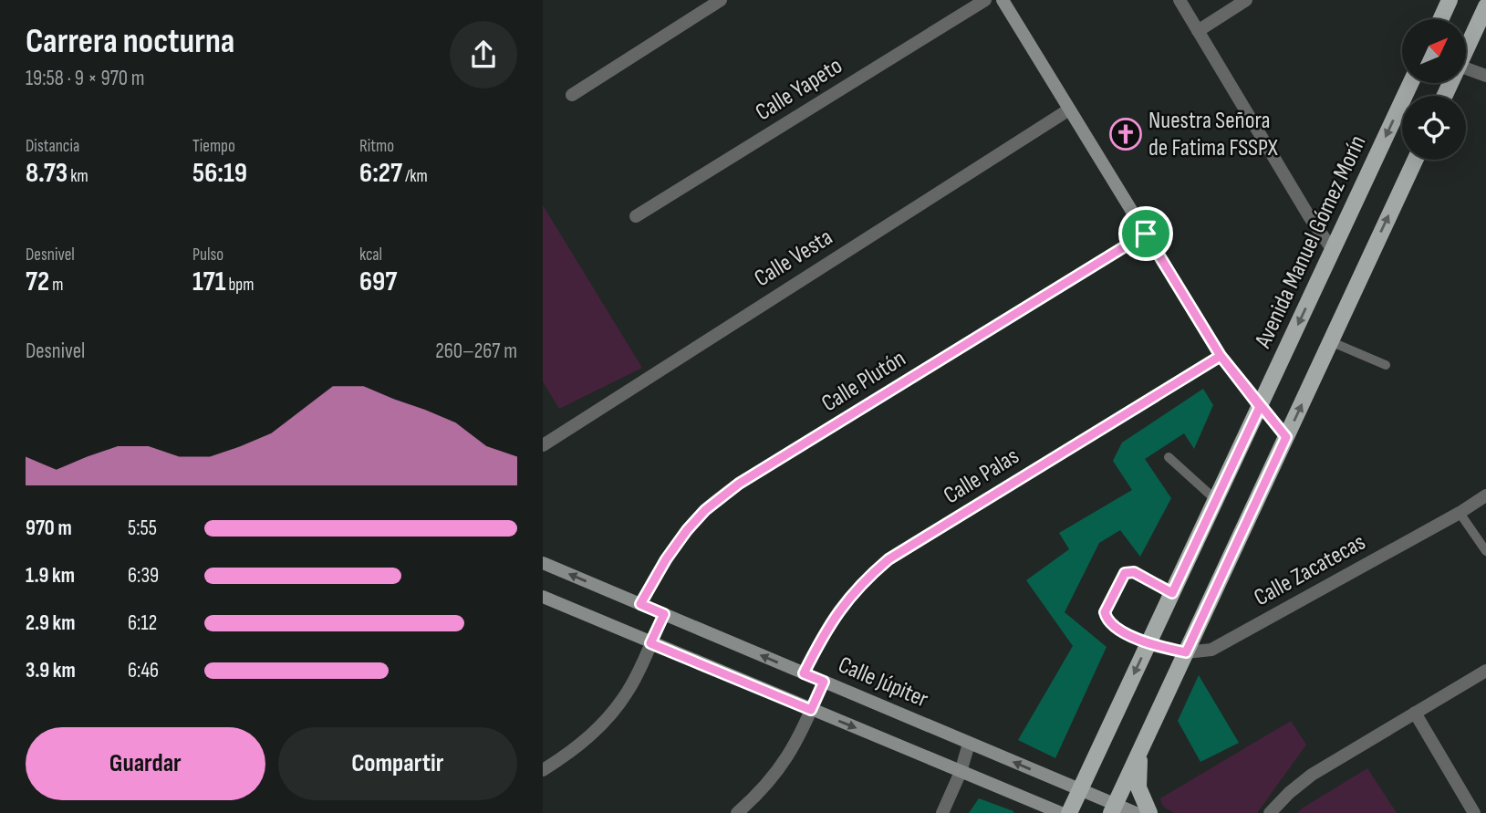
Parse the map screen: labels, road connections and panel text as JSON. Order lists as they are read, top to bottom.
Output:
{
  "streets": {
    "main road": ["Avenida Manuel Gómez Morín"],
    "street": [
      "Calle Yapeto",
      "Calle Vesta",
      "Calle Plutón",
      "Calle Palas",
      "Calle Zacatecas",
      "Calle Júpiter"
    ]
  },
  "crossings": [
    ["Avenida Manuel Gómez Morín", "Calle Zacatecas"],
    ["Avenida Manuel Gómez Morín", "Calle Júpiter"],
    ["Calle Plutón", "Calle Júpiter"],
    ["Calle Palas", "Calle Júpiter"]
  ],
  "places": {
    "church": ["Nuestra Señora de Fatima FSSPX"]
  },
  "north": "top right",
  "page": {
    "heading": ["Carrera nocturna", "19:58 · 9 × 970 m"],
    "stats": [
      ["Distancia", "8.73 km"],
      ["Tiempo", "56:19"],
      ["Ritmo", "6:27 /km"],
      ["Desnivel", "72 m"],
      ["Pulso", "171 bpm"],
      ["kcal", "697"]
    ],
    "chart": ["Desnivel", "260–267 m"],
    "list": [
      {
        "name": "970 m",
        "note": "5:55"
      },
      {
        "name": "1.9 km",
        "note": "6:39"
      },
      {
        "name": "2.9 km",
        "note": "6:12"
      },
      {
        "name": "3.9 km",
        "note": "6:46"
      }
    ],
    "buttons": ["Guardar", "Compartir"]
  }
}
